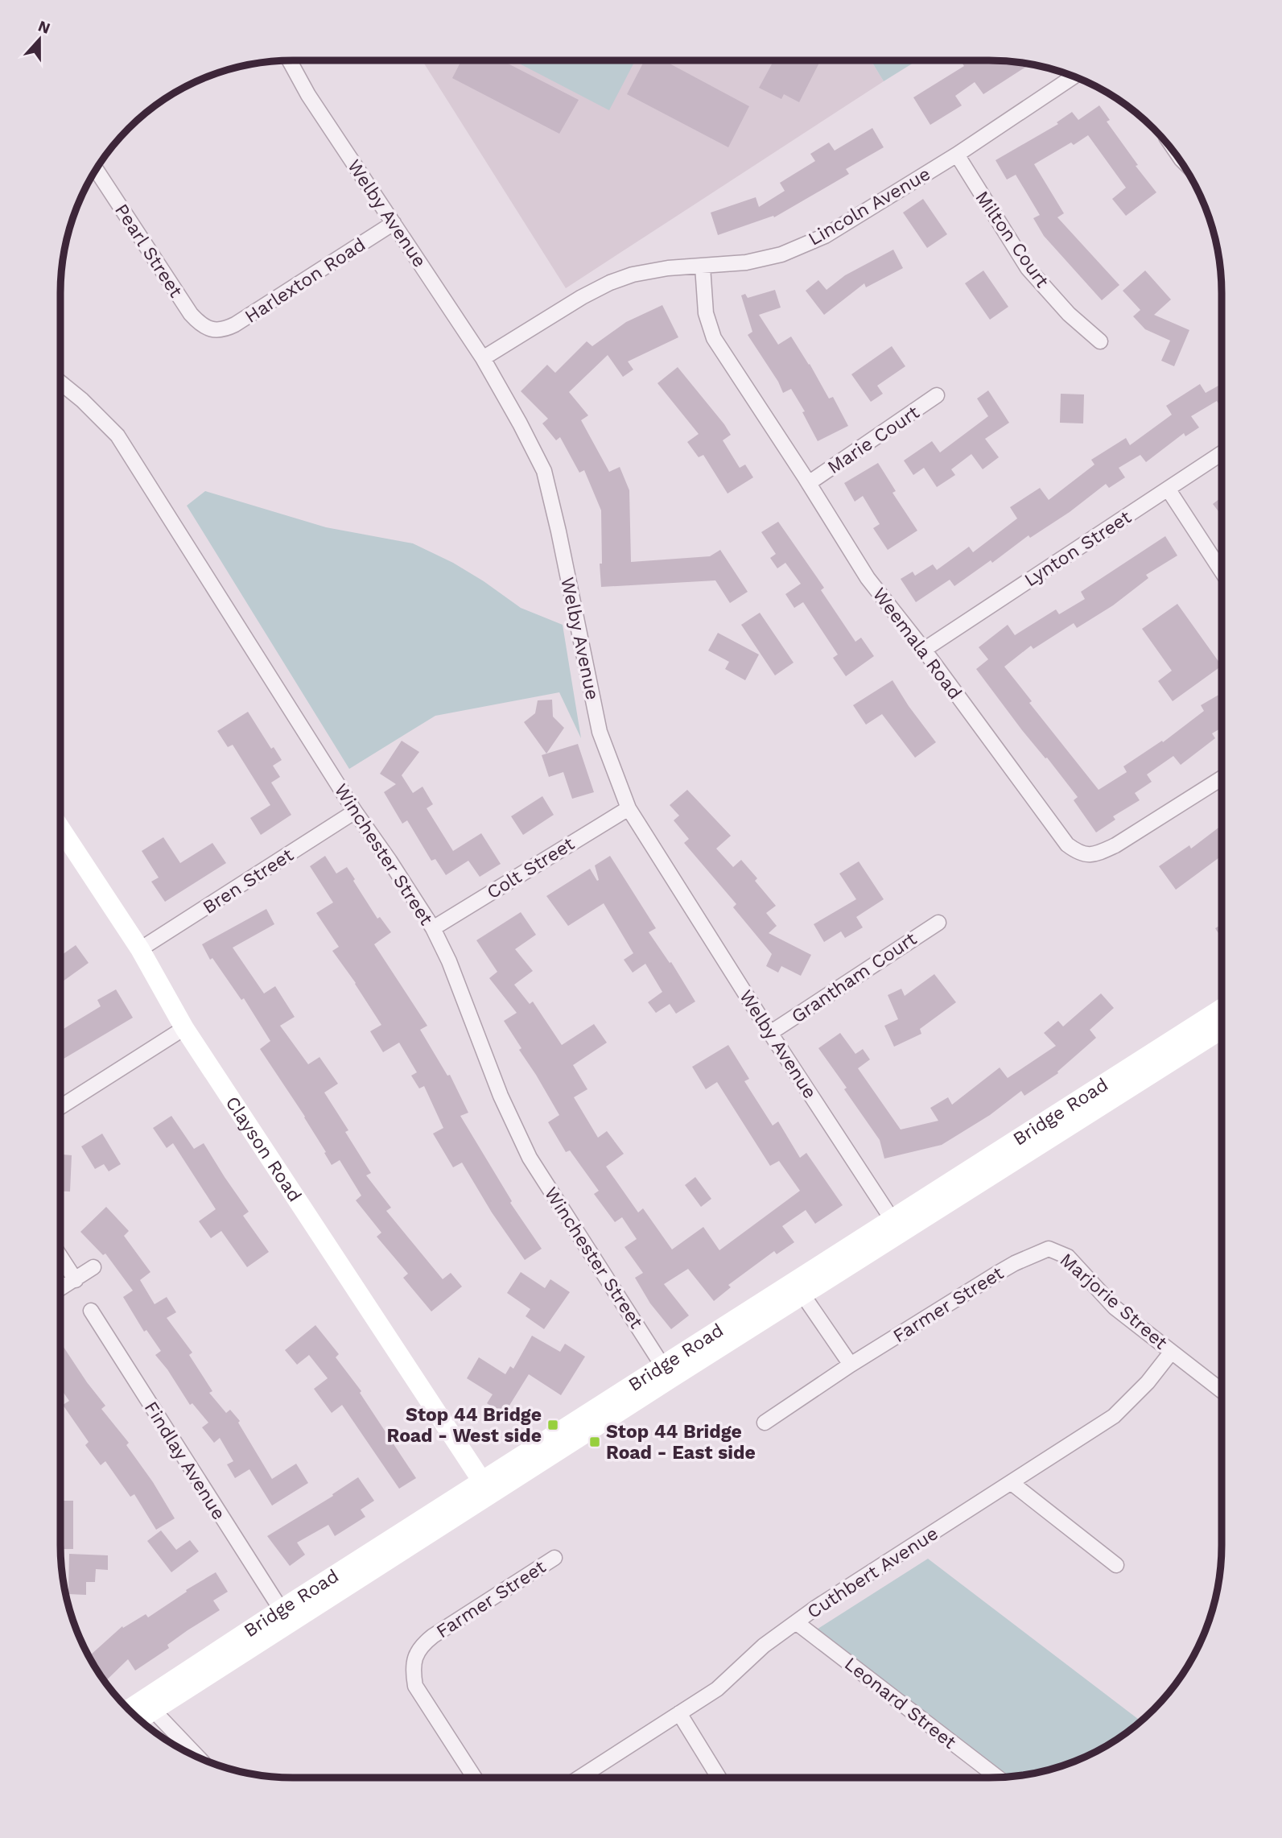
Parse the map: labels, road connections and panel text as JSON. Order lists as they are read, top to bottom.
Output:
{
  "streets": {
    "main road": ["Bridge Road", "Clayson Road"],
    "street": [
      "Lincoln Avenue",
      "Welby Avenue",
      "Milton Court",
      "Pearl Street",
      "Harlexton Road",
      "Marie Court",
      "Lynton Street",
      "Weemala Road",
      "Winchester Street",
      "Colt Street",
      "Bren Street",
      "Grantham Court",
      "Marjorie Street",
      "Farmer Street",
      "Findlay Avenue",
      "Cuthbert Avenue",
      "Leonard Street"
    ]
  },
  "crossings": [
    ["Lincoln Avenue", "Welby Avenue"],
    ["Lincoln Avenue", "Milton Court"],
    ["Lincoln Avenue", "Weemala Road"],
    ["Welby Avenue", "Harlexton Road"],
    ["Welby Avenue", "Colt Street"],
    ["Welby Avenue", "Grantham Court"],
    ["Welby Avenue", "Bridge Road"],
    ["Pearl Street", "Harlexton Road"],
    ["Marie Court", "Weemala Road"],
    ["Lynton Street", "Weemala Road"],
    ["Winchester Street", "Colt Street"],
    ["Winchester Street", "Bren Street"],
    ["Winchester Street", "Bridge Road"],
    ["Bren Street", "Clayson Road"],
    ["Bridge Road", "Clayson Road"],
    ["Bridge Road", "Findlay Avenue"],
    ["Marjorie Street", "Farmer Street"],
    ["Marjorie Street", "Cuthbert Avenue"],
    ["Cuthbert Avenue", "Leonard Street"]
  ],
  "places": {
    "transit": ["Stop 44 Bridge Road - West side", "Stop 44 Bridge Road - East side"]
  },
  "north": "top"
}
